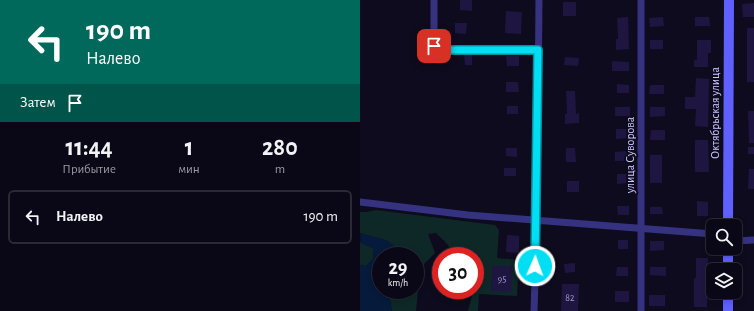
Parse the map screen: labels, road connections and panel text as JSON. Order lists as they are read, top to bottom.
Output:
{
  "streets": {
    "street": ["Октябрьская улица", "улица Суворова"]
  },
  "house_numbers": ["95", "82"],
  "page": {
    "turn": ["190 m", "Налево"],
    "then": "Затем",
    "eta": [
      "11:44",
      "Прибытие",
      "1",
      "мин",
      "280",
      "m"
    ],
    "list": [
      {
        "name": "Налево",
        "value": "190 m"
      }
    ],
    "speed": "29 km/h",
    "limit": "30"
  }
}
